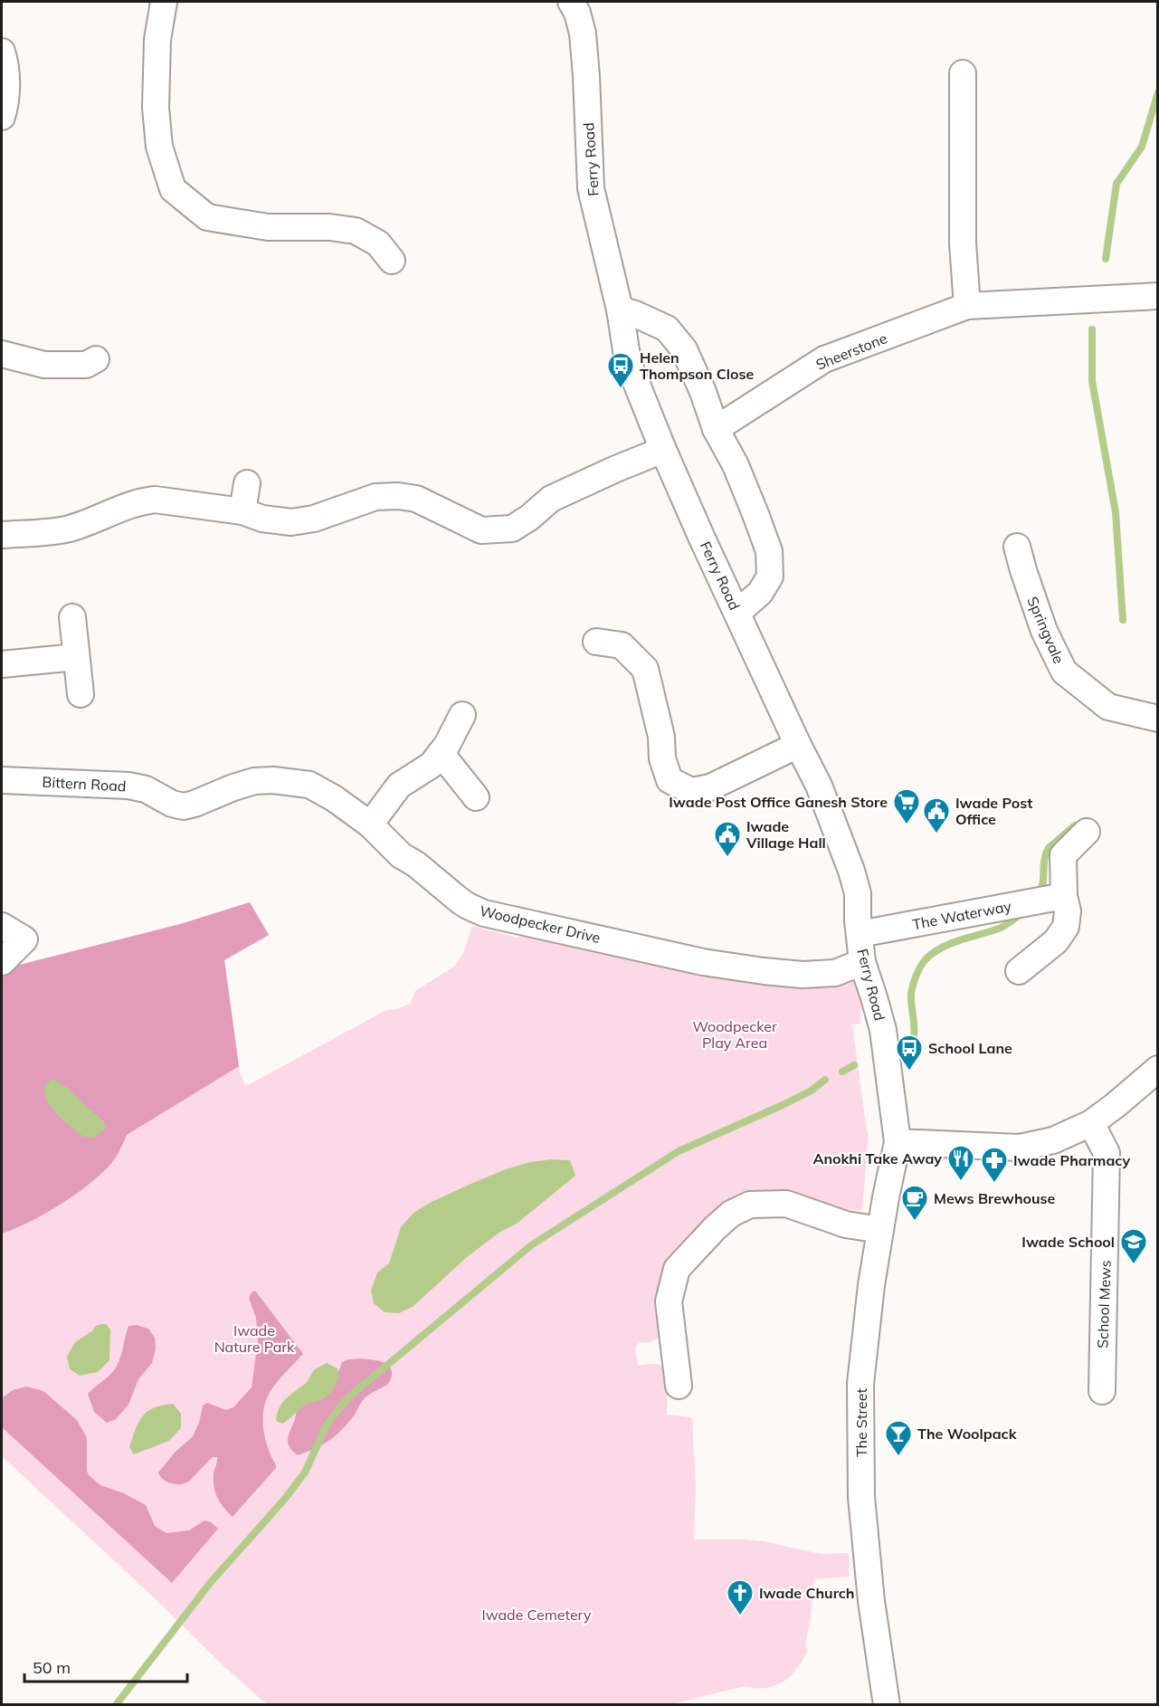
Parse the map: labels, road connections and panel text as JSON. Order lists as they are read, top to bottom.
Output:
{
  "streets": {
    "street": [
      "Ferry Road",
      "Sheerstone",
      "Springvale",
      "Bittern Road",
      "The Waterway",
      "Woodpecker Drive",
      "School Mews",
      "The Street"
    ]
  },
  "crossings": [
    ["Ferry Road", "The Waterway"],
    ["Ferry Road", "Woodpecker Drive"],
    ["Ferry Road", "The Street"],
    ["Bittern Road", "Woodpecker Drive"]
  ],
  "parks": ["Woodpecker Play Area", "Iwade Nature Park", "Iwade Cemetery"],
  "places": {
    "bus stop": ["Helen Thompson Close", "School Lane"],
    "supermarket": ["Iwade Post Office Ganesh Store"],
    "public building": ["Iwade Post Office", "Iwade Village Hall"],
    "restaurant": ["Anokhi Take Away"],
    "pharmacy": ["Iwade Pharmacy"],
    "cafe": ["Mews Brewhouse"],
    "school or university": ["Iwade School"],
    "bar": ["The Woolpack"],
    "church": ["Iwade Church"]
  },
  "scale_bar": "50 m"
}
